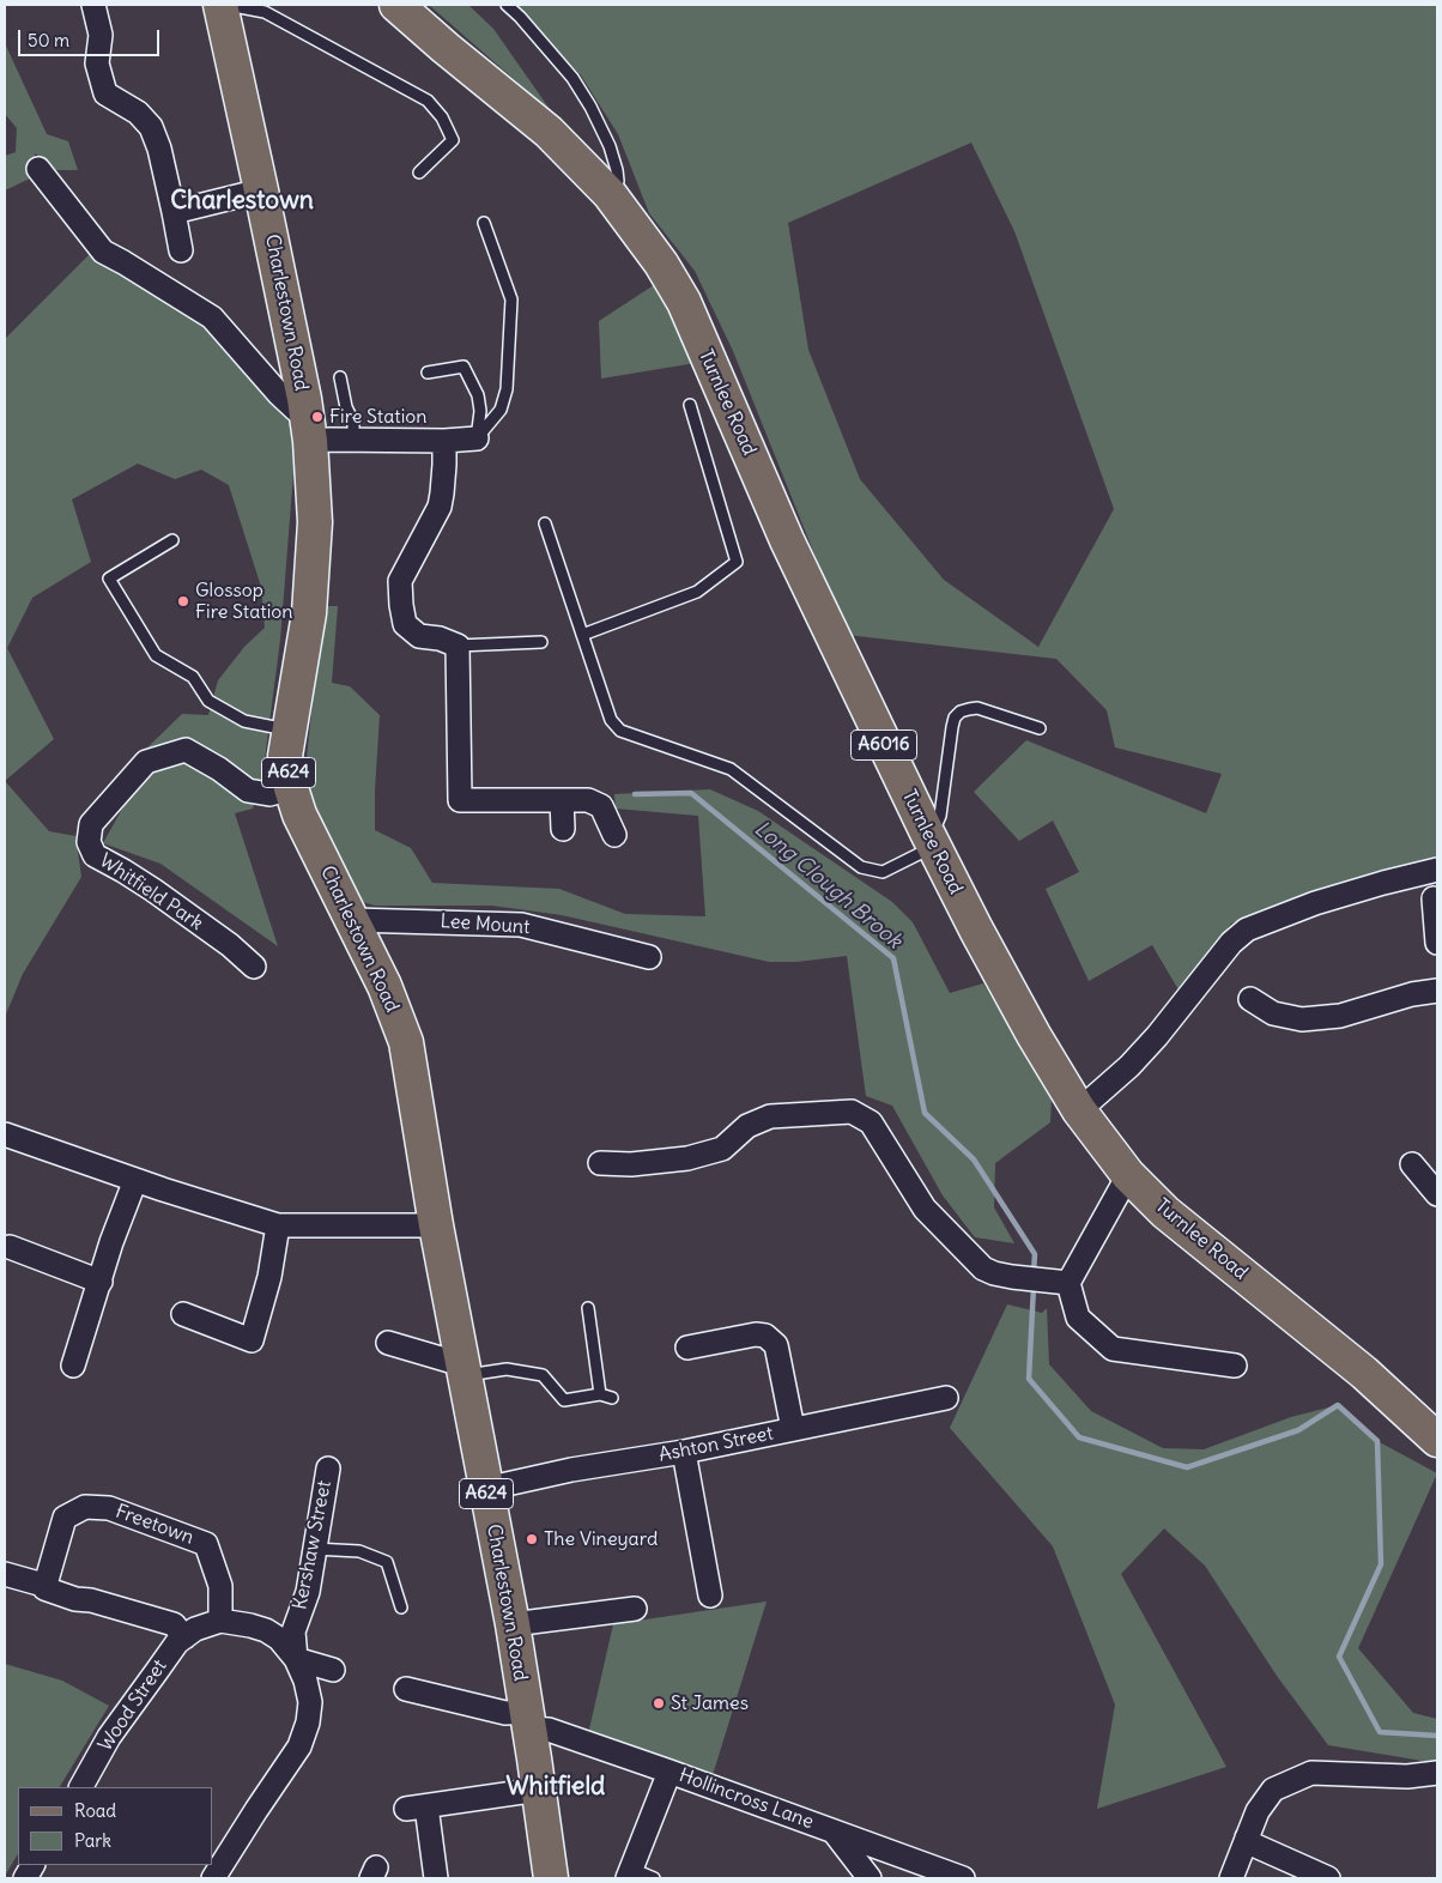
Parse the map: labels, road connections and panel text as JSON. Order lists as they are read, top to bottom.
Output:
{
  "streets": {
    "main road": [
      "Charlestown Road",
      "Turnlee Road",
      "A6016",
      "A624"
    ],
    "street": [
      "Whitfield Park",
      "Lee Mount",
      "Ashton Street",
      "Freetown",
      "Kershaw Street",
      "Wood Street",
      "Hollincross Lane"
    ]
  },
  "crossings": [
    ["Charlestown Road", "Whitfield Park"],
    ["Charlestown Road", "Lee Mount"],
    ["Charlestown Road", "Ashton Street"],
    ["Charlestown Road", "Hollincross Lane"]
  ],
  "districts": ["Charlestown", "Whitfield"],
  "water": ["Long Clough Brook"],
  "places": [
    "Fire Station",
    "Glossop Fire Station",
    "The Vineyard",
    "St James"
  ],
  "legend": ["Road", "Park"],
  "scale_bar": "50 m"
}
